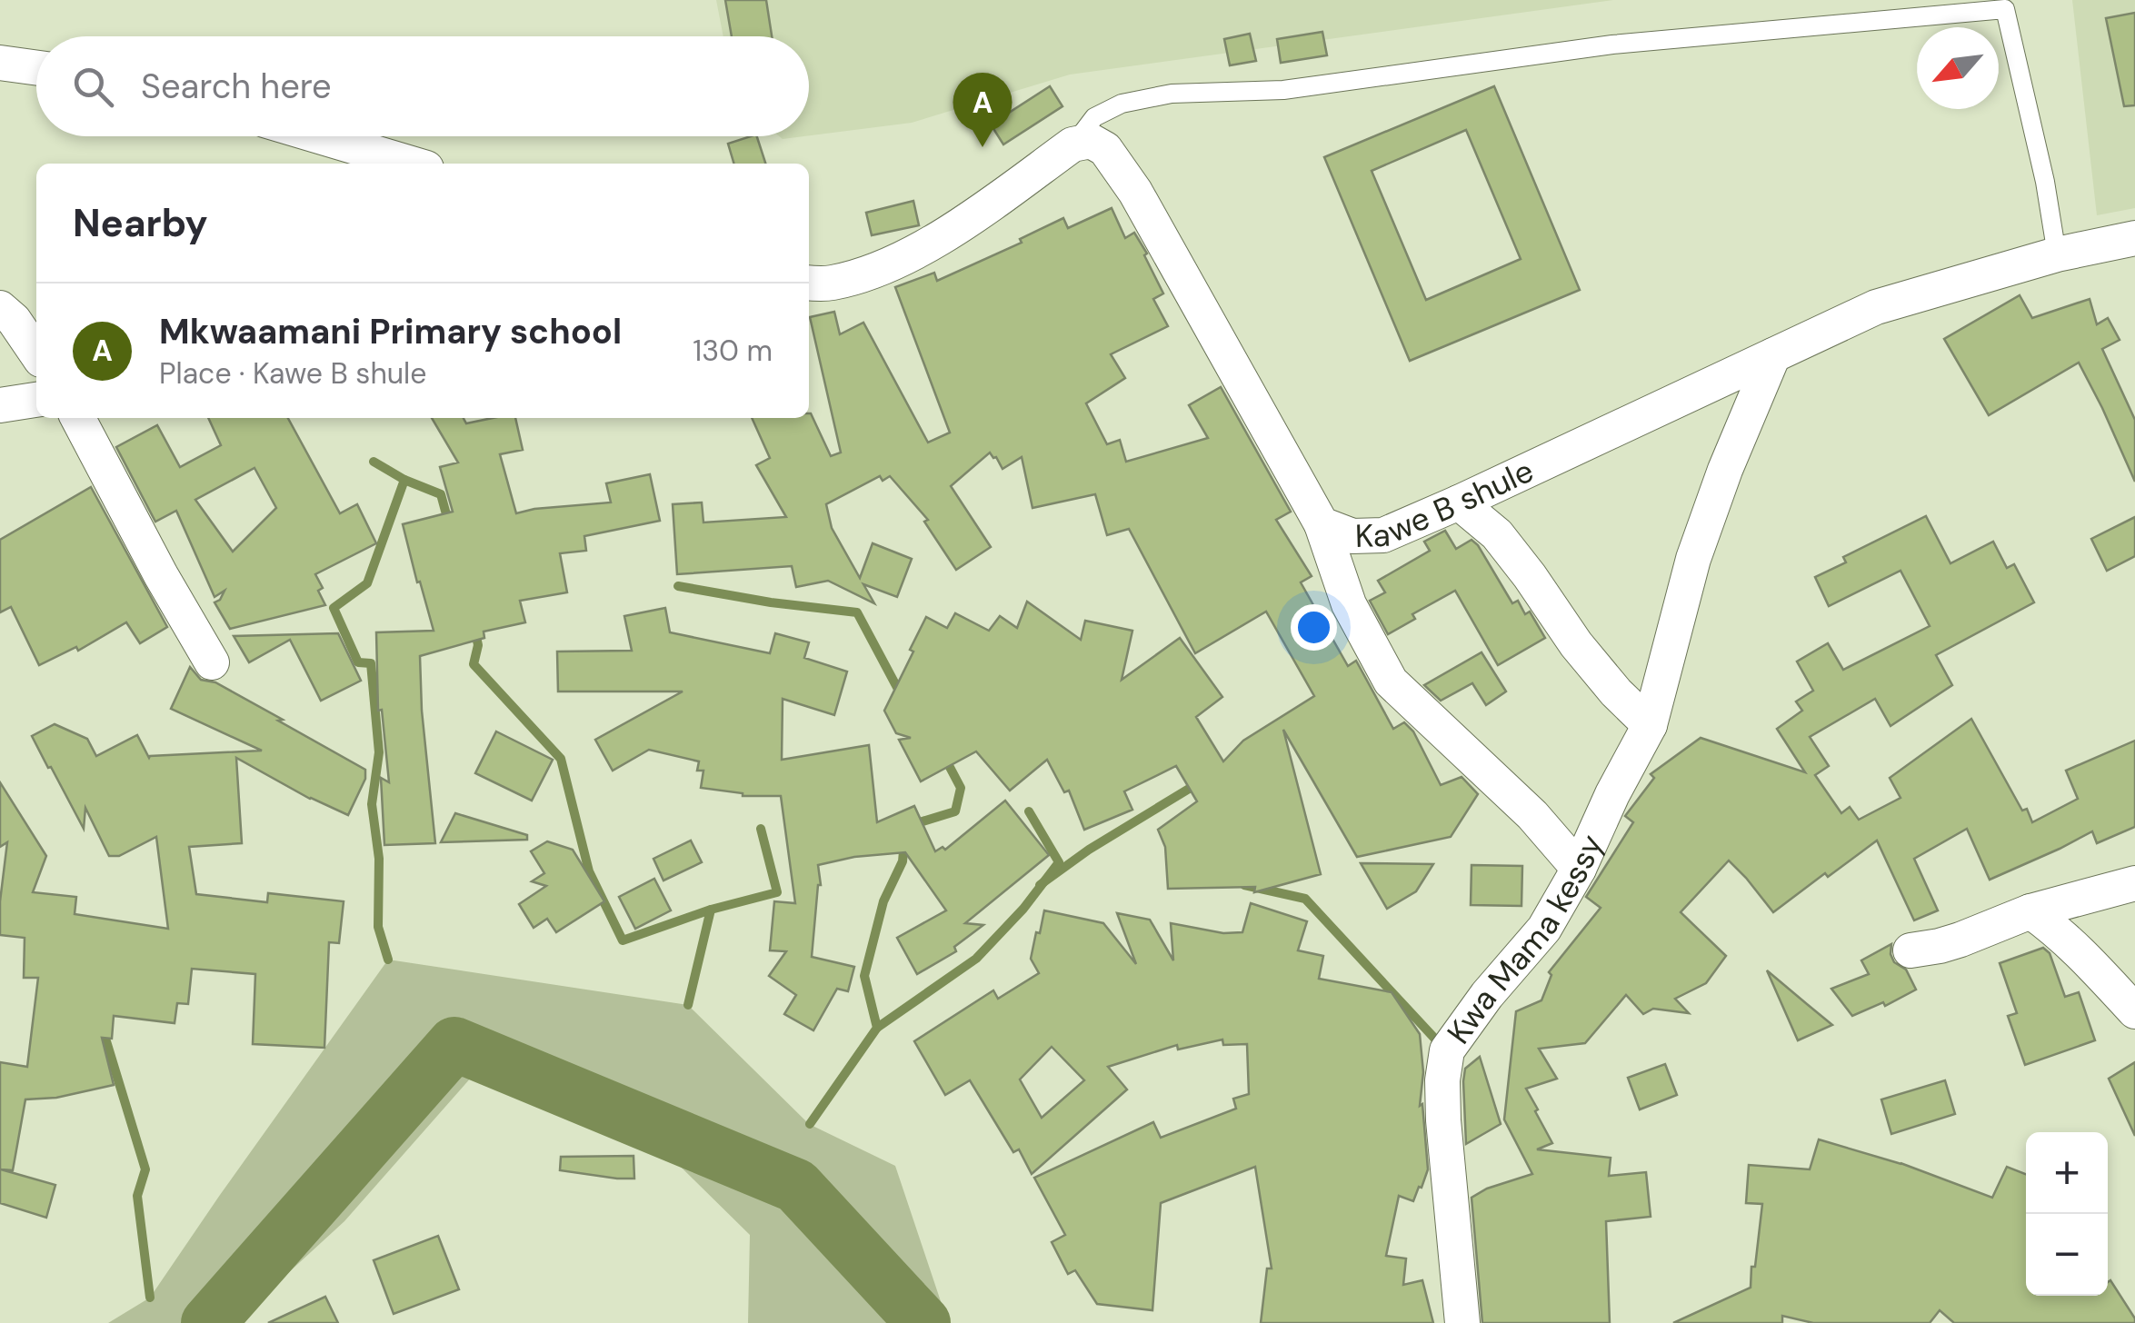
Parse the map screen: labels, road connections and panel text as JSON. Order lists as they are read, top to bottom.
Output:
{
  "streets": {
    "street": ["Kawe B shule", "Kwa Mama kessy"]
  },
  "crossings": [
    ["Kawe B shule", "Kwa Mama kessy"]
  ],
  "north": "bottom left",
  "page": {
    "search": "Search here",
    "pins": "A",
    "heading": "Nearby",
    "list": [
      {
        "mark": "A",
        "name": "Mkwaamani Primary school",
        "note": "Place · Kawe B shule",
        "value": "130 m"
      }
    ],
    "map_buttons": ["+", "−"]
  }
}
